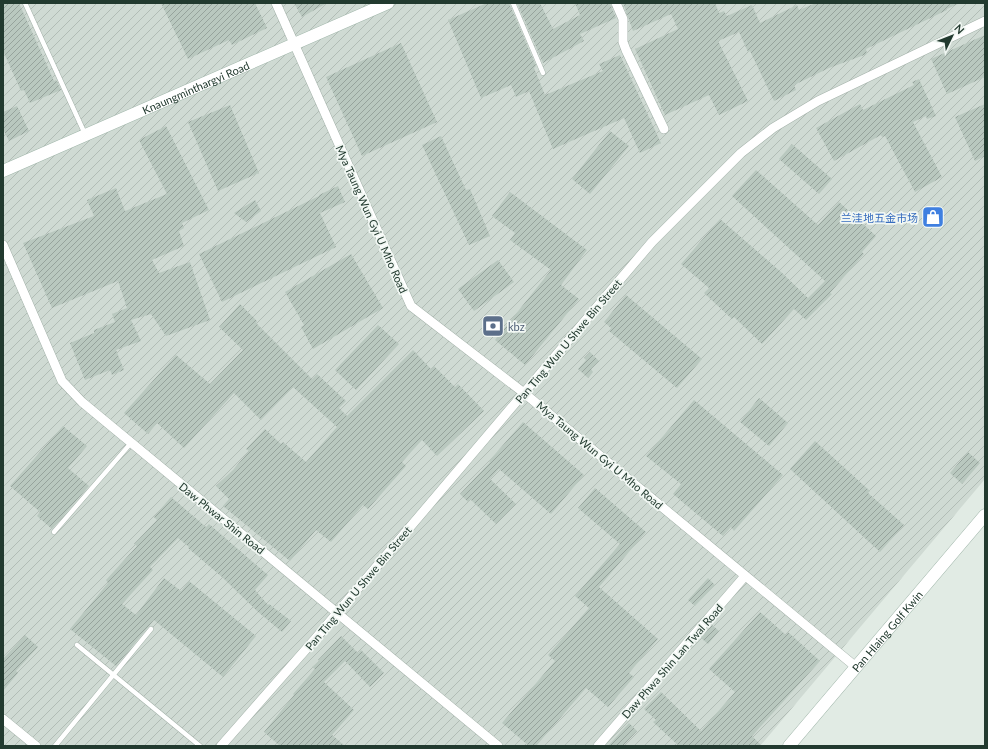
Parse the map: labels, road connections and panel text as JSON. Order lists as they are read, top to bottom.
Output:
{
  "streets": {
    "street": [
      "Knaungminthargyi Road",
      "Mya Taung Wun Gyi U Mho Road",
      "Pan Ting Wun U Shwe Bin Street",
      "Daw Phwar Shin Road",
      "Pan Hlaing Golf Kwin",
      "Daw Phwa Shin Lan Twal Road"
    ]
  },
  "crossings": [
    ["Knaungminthargyi Road", "Mya Taung Wun Gyi U Mho Road"],
    ["Mya Taung Wun Gyi U Mho Road", "Pan Ting Wun U Shwe Bin Street"],
    ["Mya Taung Wun Gyi U Mho Road", "Pan Hlaing Golf Kwin"],
    ["Mya Taung Wun Gyi U Mho Road", "Daw Phwa Shin Lan Twal Road"],
    ["Pan Ting Wun U Shwe Bin Street", "Daw Phwar Shin Road"]
  ],
  "places": {
    "shop": ["兰洼地五金市场"],
    "bank": ["kbz"]
  },
  "north": "top right"
}
